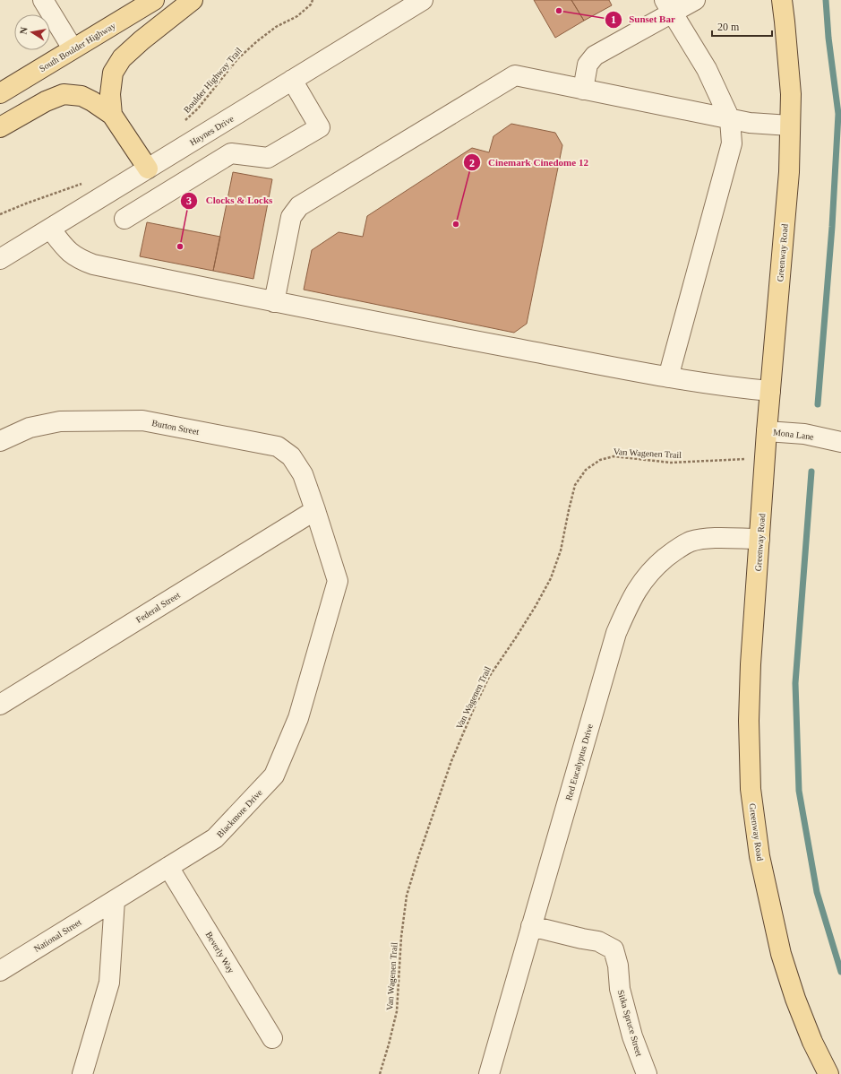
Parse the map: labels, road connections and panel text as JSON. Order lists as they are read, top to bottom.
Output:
{
  "streets": {
    "main road": ["South Boulder Highway", "Greenway Road"],
    "street": [
      "Haynes Drive",
      "Burton Street",
      "Mona Lane",
      "Federal Street",
      "Red Eucalyptus Drive",
      "Blackmore Drive",
      "National Street",
      "Beverly Way",
      "Sitka Spruce Street"
    ],
    "path": ["Boulder Highway Trail", "Van Wagenen Trail"]
  },
  "crossings": [
    ["Greenway Road", "Mona Lane"],
    ["Greenway Road", "Red Eucalyptus Drive"],
    ["Burton Street", "Federal Street"],
    ["Burton Street", "Blackmore Drive"],
    ["Federal Street", "Blackmore Drive"],
    ["Red Eucalyptus Drive", "Sitka Spruce Street"],
    ["Blackmore Drive", "National Street"],
    ["Blackmore Drive", "Beverly Way"]
  ],
  "places": ["Sunset Bar", "Cinemark Cinedome 12", "Clocks & Locks"],
  "scale_bar": "20 m",
  "north": "left"
}
